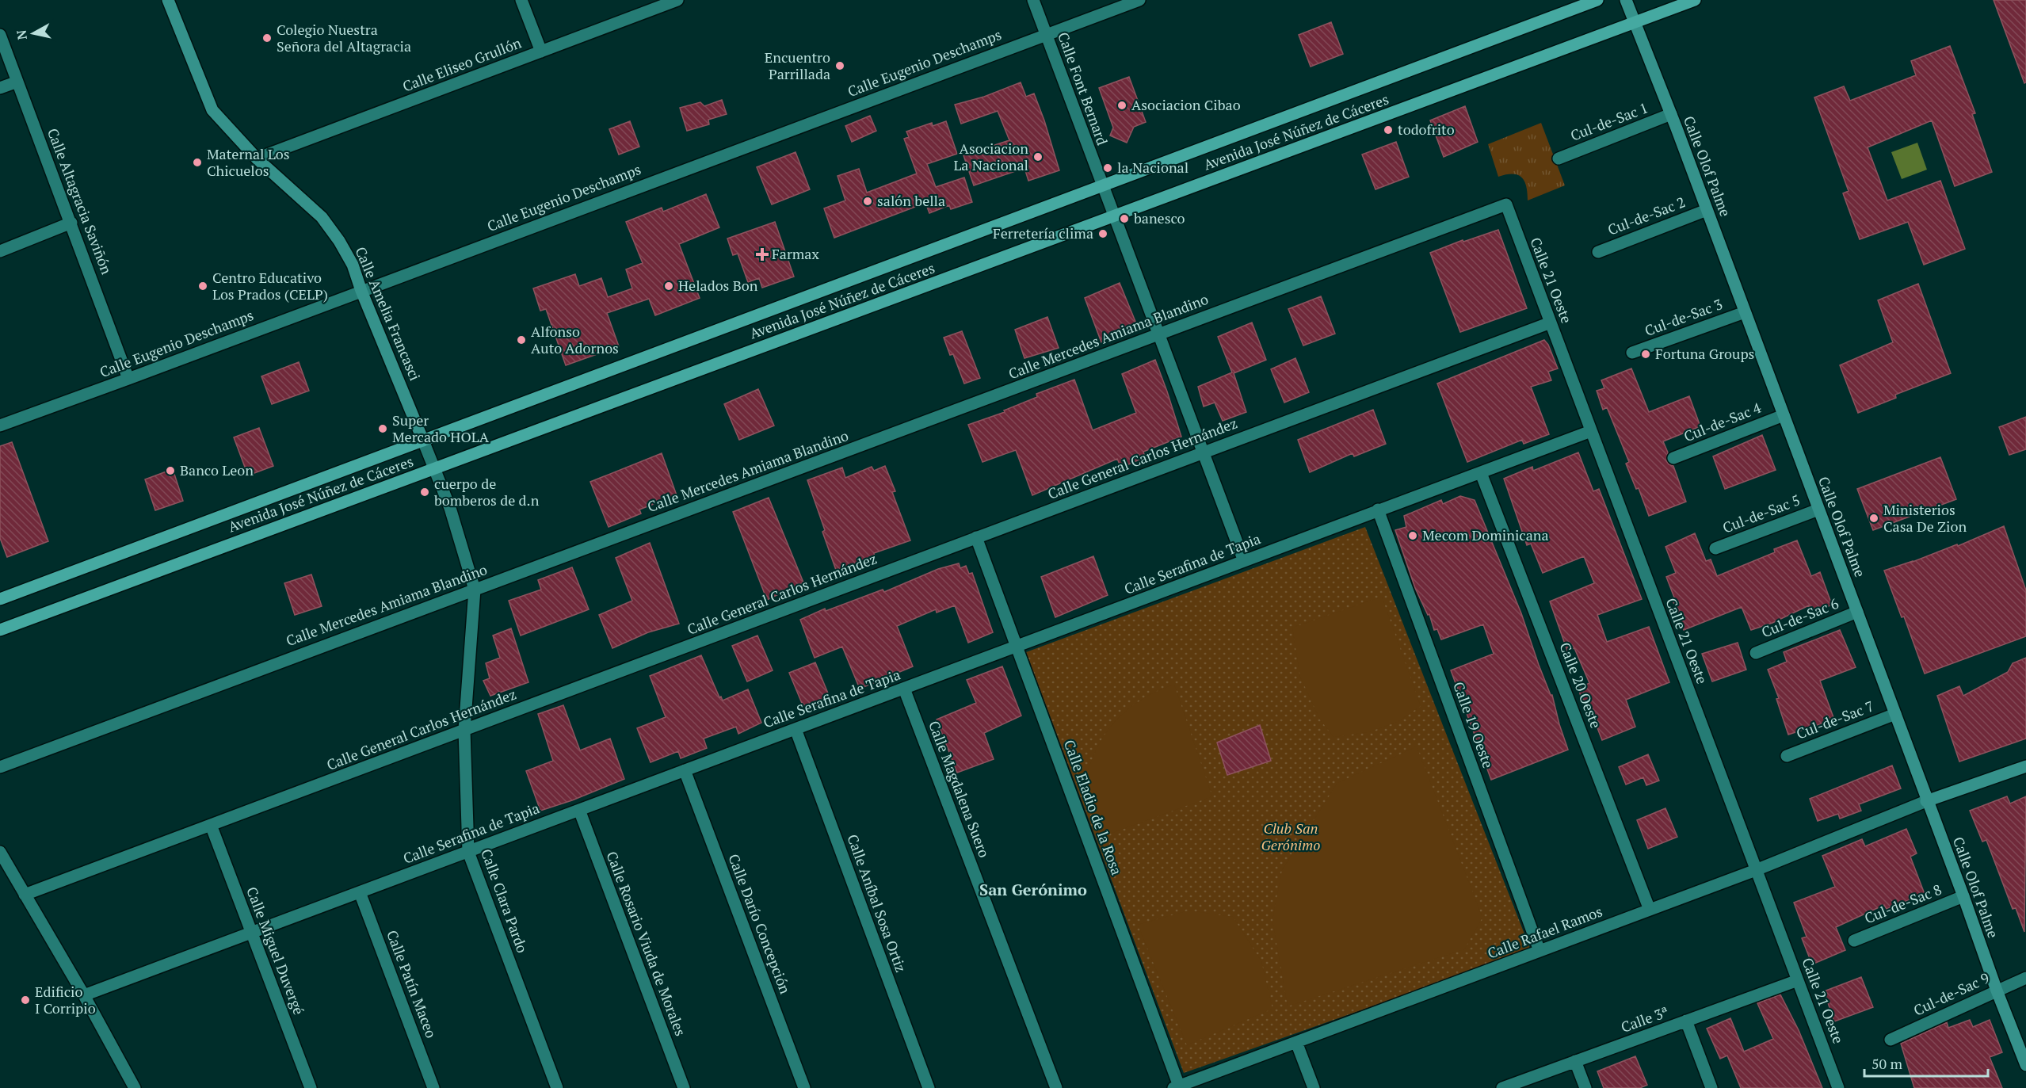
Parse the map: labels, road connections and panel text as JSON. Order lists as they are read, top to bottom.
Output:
{
  "streets": {
    "main road": ["Avenida José Núñez de Cáceres"],
    "street": [
      "Calle Eugenio Deschamps",
      "Calle Eliseo Grullón",
      "Calle Font Bernard",
      "Cul-de-Sac 1",
      "Calle Olof Palme",
      "Calle Altagracia Saviñón",
      "Cul-de-Sac 2",
      "Calle 21 Oeste",
      "Calle Amelia Francasci",
      "Cul-de-Sac 3",
      "Calle Mercedes Amiama Blandino",
      "Cul-de-Sac 4",
      "Calle General Carlos Hernández",
      "Cul-de-Sac 5",
      "Calle Serafina de Tapia",
      "Cul-de-Sac 6",
      "Calle 20 Oeste",
      "Cul-de-Sac 7",
      "Calle 19 Oeste",
      "Calle Magdalena Suero",
      "Calle Eladio de la Rosa",
      "Calle Clara Pardo",
      "Calle Aníbal Sosa Ortiz",
      "Cul-de-Sac 8",
      "Calle Darío Concepción",
      "Calle Rafael Ramos",
      "Calle Rosario Viuda de Morales",
      "Calle Miguel Duvergé",
      "Calle Patín Maceo",
      "Cul-de-Sac 9",
      "Calle 3ª"
    ]
  },
  "crossings": [
    ["Calle Eugenio Deschamps", "Calle Font Bernard"],
    ["Calle Eugenio Deschamps", "Calle Altagracia Saviñón"],
    ["Calle Eugenio Deschamps", "Calle Amelia Francasci"],
    ["Calle Eliseo Grullón", "Calle Amelia Francasci"],
    ["Calle Font Bernard", "Avenida José Núñez de Cáceres"],
    ["Calle Font Bernard", "Calle Mercedes Amiama Blandino"],
    ["Calle Font Bernard", "Calle General Carlos Hernández"],
    ["Calle Font Bernard", "Calle Serafina de Tapia"],
    ["Cul-de-Sac 1", "Calle Olof Palme"],
    ["Avenida José Núñez de Cáceres", "Calle Olof Palme"],
    ["Avenida José Núñez de Cáceres", "Calle Amelia Francasci"],
    ["Avenida José Núñez de Cáceres", "Calle Clara Pardo"],
    ["Calle Olof Palme", "Cul-de-Sac 2"],
    ["Calle Olof Palme", "Cul-de-Sac 3"],
    ["Calle Olof Palme", "Cul-de-Sac 4"],
    ["Calle Olof Palme", "Cul-de-Sac 5"],
    ["Calle Olof Palme", "Cul-de-Sac 6"],
    ["Calle Olof Palme", "Cul-de-Sac 7"],
    ["Calle Olof Palme", "Cul-de-Sac 8"],
    ["Calle Olof Palme", "Calle Rafael Ramos"],
    ["Calle Olof Palme", "Cul-de-Sac 9"],
    ["Calle 21 Oeste", "Calle Mercedes Amiama Blandino"],
    ["Calle 21 Oeste", "Calle General Carlos Hernández"],
    ["Calle 21 Oeste", "Calle Serafina de Tapia"],
    ["Calle 21 Oeste", "Calle Rafael Ramos"],
    ["Calle 21 Oeste", "Calle 3ª"],
    ["Calle Amelia Francasci", "Calle Clara Pardo"],
    ["Calle Mercedes Amiama Blandino", "Calle Clara Pardo"],
    ["Calle General Carlos Hernández", "Calle Eladio de la Rosa"],
    ["Calle General Carlos Hernández", "Calle Clara Pardo"],
    ["Calle General Carlos Hernández", "Calle Miguel Duvergé"],
    ["Calle Serafina de Tapia", "Calle 20 Oeste"],
    ["Calle Serafina de Tapia", "Calle 19 Oeste"],
    ["Calle Serafina de Tapia", "Calle Magdalena Suero"],
    ["Calle Serafina de Tapia", "Calle Eladio de la Rosa"],
    ["Calle Serafina de Tapia", "Calle Clara Pardo"],
    ["Calle Serafina de Tapia", "Calle Aníbal Sosa Ortiz"],
    ["Calle Serafina de Tapia", "Calle Darío Concepción"],
    ["Calle Serafina de Tapia", "Calle Rosario Viuda de Morales"],
    ["Calle Serafina de Tapia", "Calle Miguel Duvergé"],
    ["Calle Serafina de Tapia", "Calle Patín Maceo"],
    ["Calle 20 Oeste", "Calle Rafael Ramos"],
    ["Calle 19 Oeste", "Calle Rafael Ramos"],
    ["Calle Eladio de la Rosa", "Calle Rafael Ramos"]
  ],
  "districts": ["San Gerónimo"],
  "parks": ["Club San Gerónimo"],
  "places": {
    "other": [
      "Colegio Nuestra Señora del Altagracia",
      "Encuentro Parrillada",
      "Asociacion Cibao",
      "todofrito",
      "Asociacion La Nacional",
      "Maternal Los Chicuelos",
      "la Nacional",
      "salón bella",
      "banesco",
      "Ferretería clima",
      "Centro Educativo Los Prados (CELP)",
      "Helados Bon",
      "Alfonso Auto Adornos",
      "Fortuna Groups",
      "Super Mercado HOLA",
      "Banco Leon",
      "cuerpo de bomberos de d.n",
      "Ministerios Casa De Zion",
      "Mecom Dominicana",
      "Edificio I Corripio"
    ],
    "health": ["Farmax"]
  },
  "scale_bar": "50 m",
  "north": "left"
}
